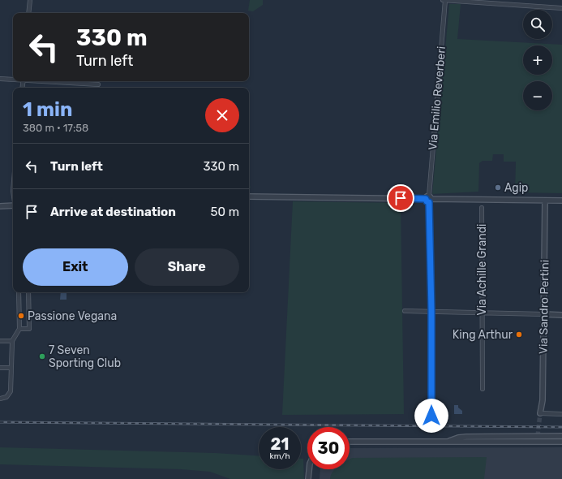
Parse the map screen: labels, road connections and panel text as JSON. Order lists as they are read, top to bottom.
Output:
{
  "streets": {
    "street": ["Via Emilio Reverberi", "Via Achille Grandi", "Via Sandro Pertini"]
  },
  "places": [
    "Agip",
    "Passione Vegana",
    "King Arthur",
    "7 Seven Sporting Club"
  ],
  "page": {
    "map_buttons": ["+", "−"],
    "turn": ["330 m", "Turn left"],
    "heading": ["1 min", "380 m · 17:58"],
    "list": [
      {
        "name": "Turn left",
        "value": "330 m"
      },
      {
        "name": "Arrive at destination",
        "value": "50 m"
      }
    ],
    "buttons": ["Exit", "Share"],
    "speed": "21 km/h",
    "limit": "30"
  }
}
